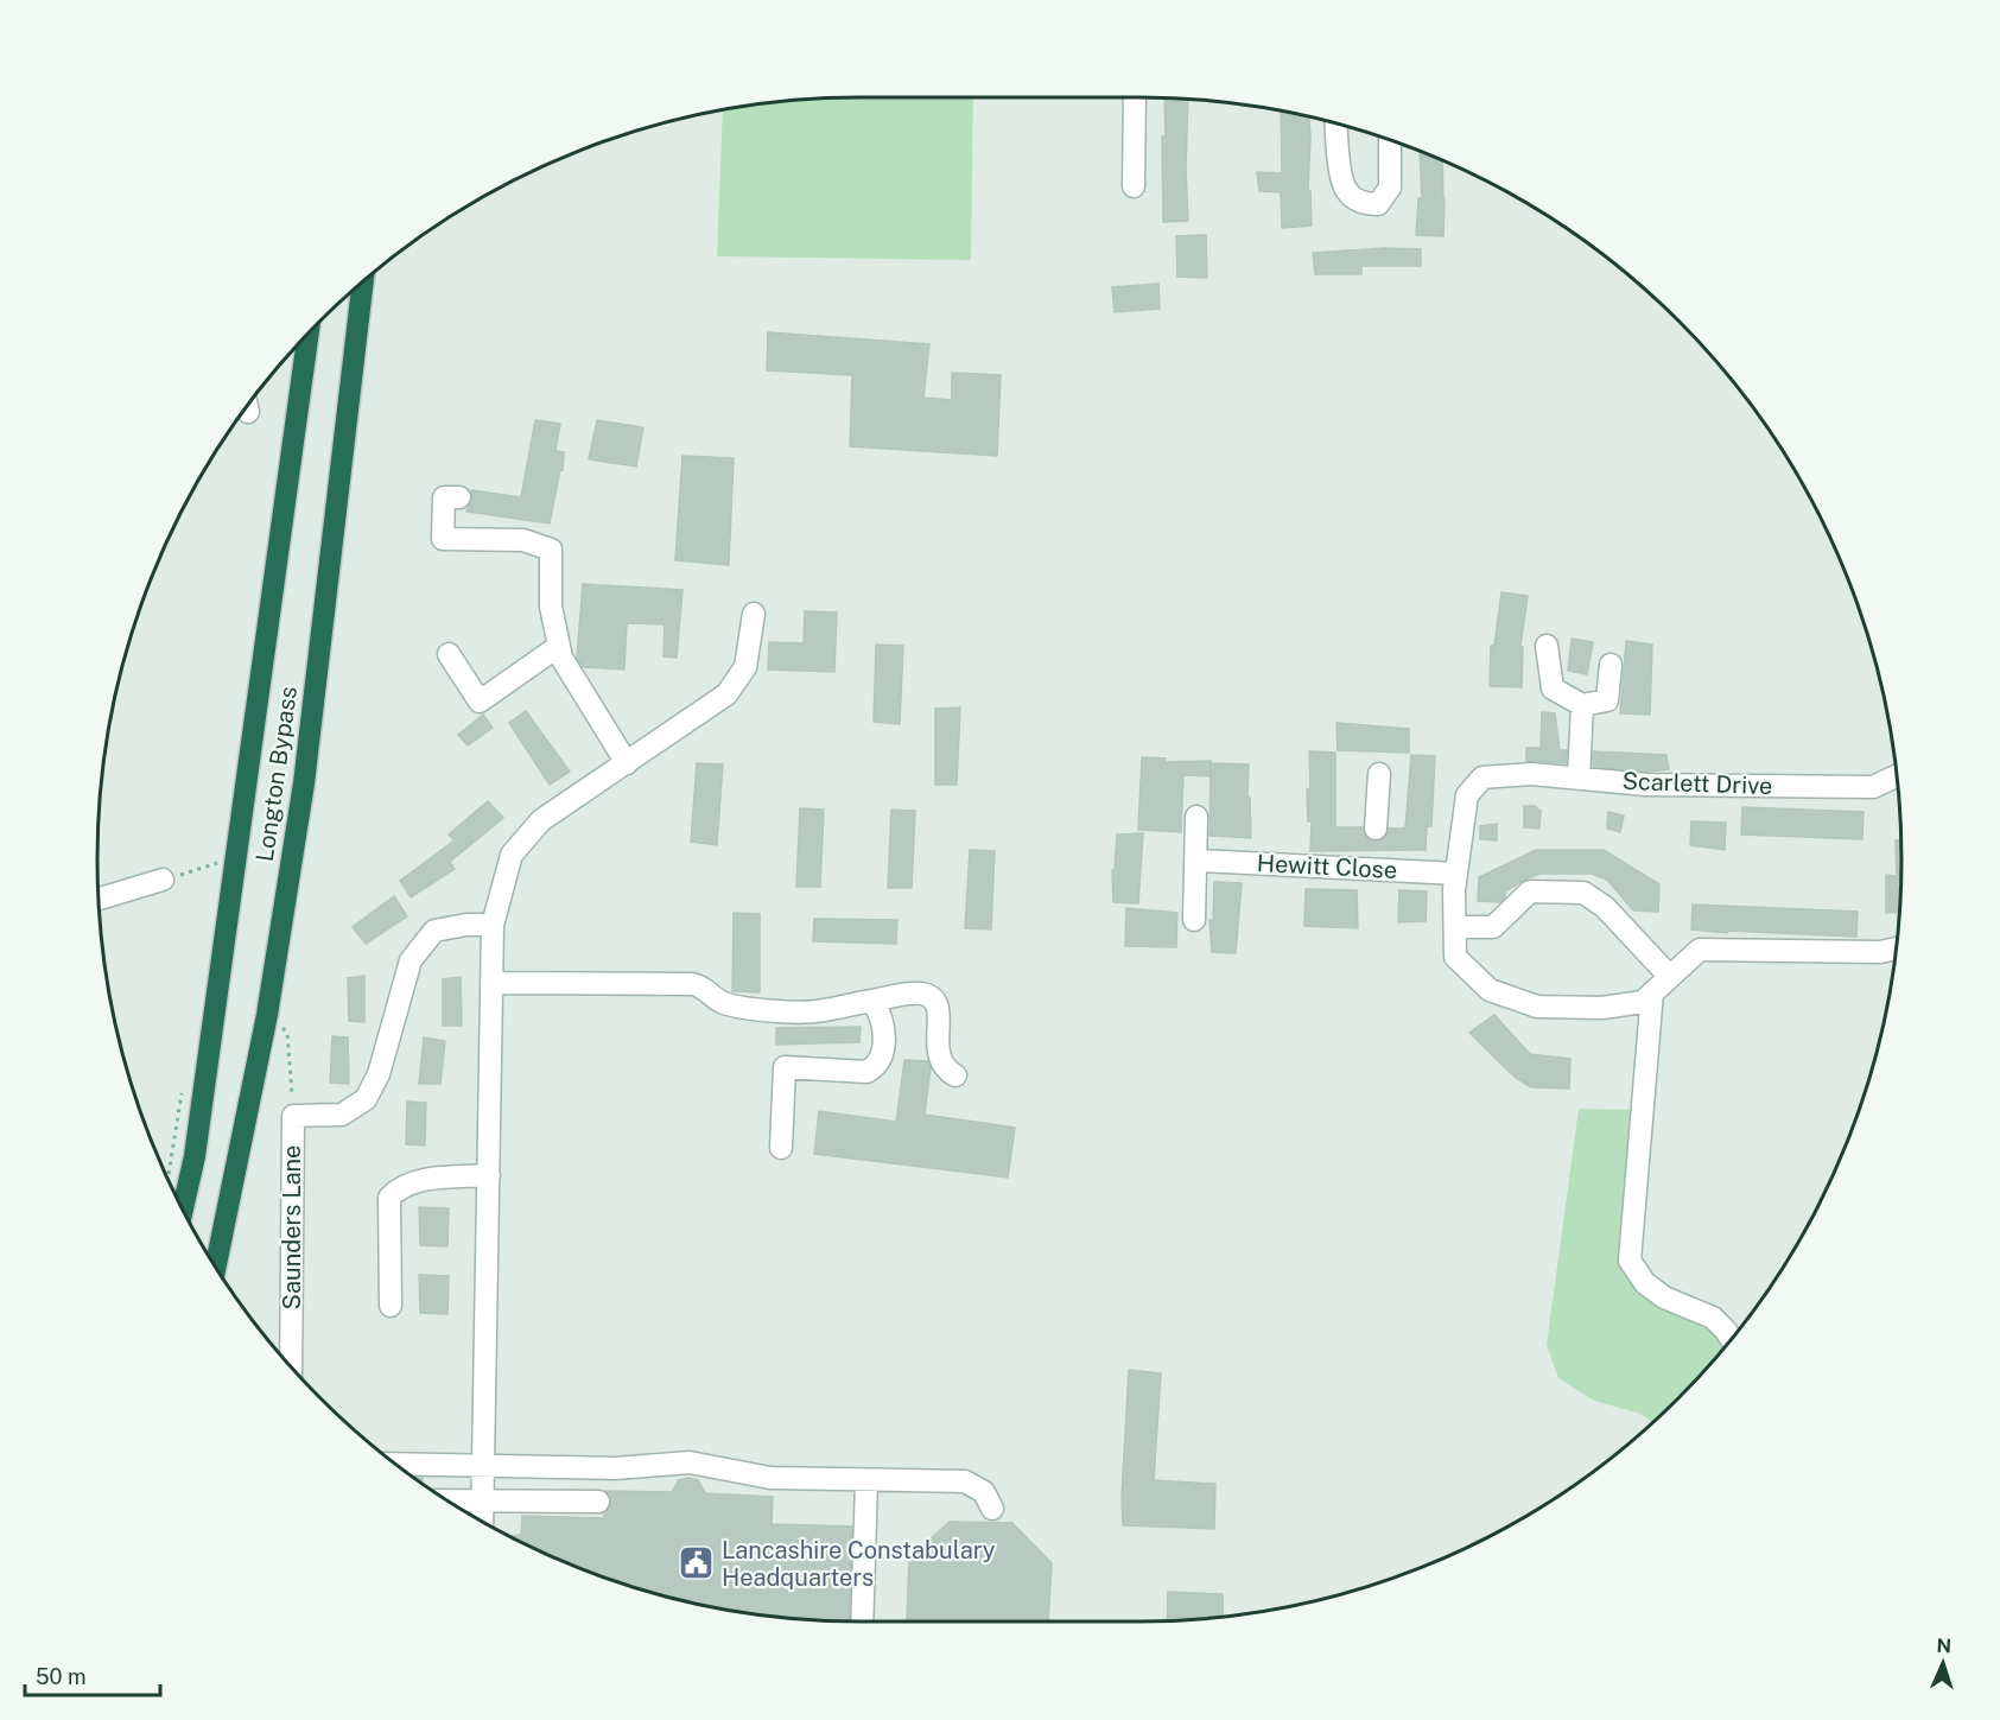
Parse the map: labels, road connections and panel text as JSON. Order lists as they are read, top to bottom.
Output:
{
  "streets": {
    "highway": ["Longton Bypass"],
    "street": ["Scarlett Drive", "Hewitt Close", "Saunders Lane"]
  },
  "crossings": [
    ["Scarlett Drive", "Hewitt Close"]
  ],
  "places": {
    "public building": ["Lancashire Constabulary Headquarters"]
  },
  "scale_bar": "50 m",
  "north": "top"
}
